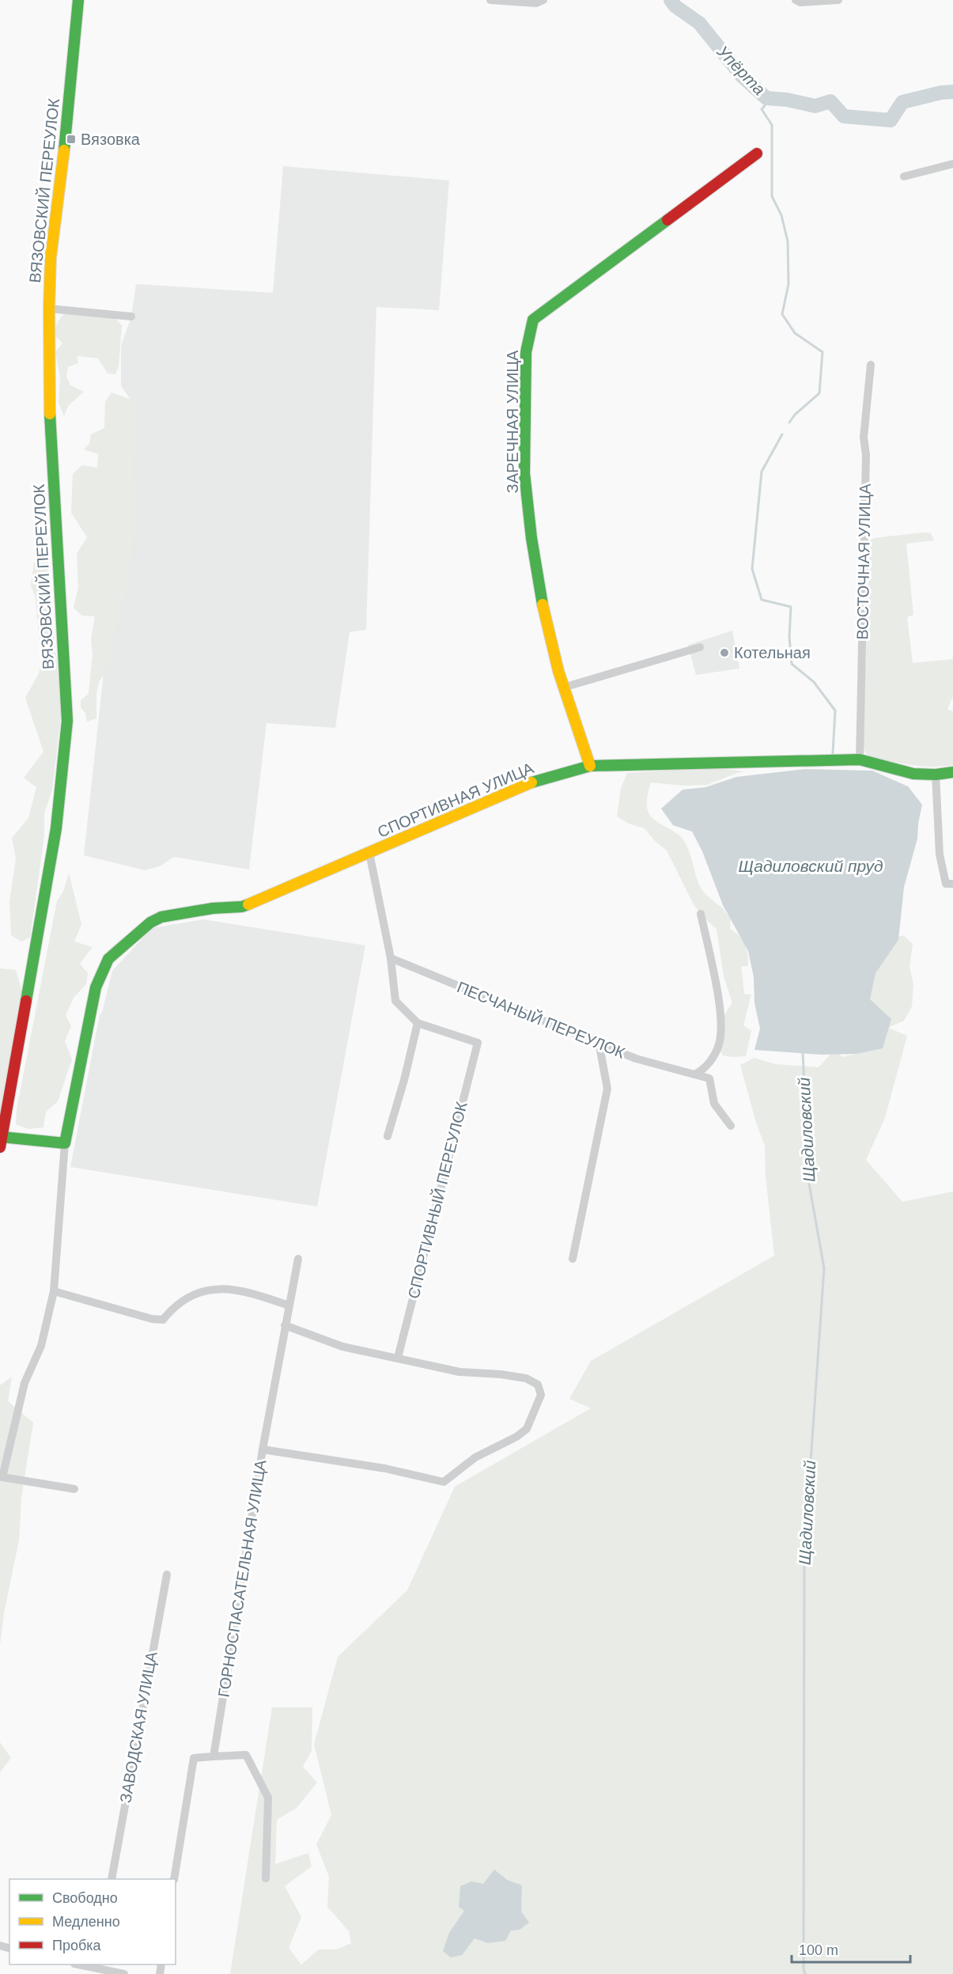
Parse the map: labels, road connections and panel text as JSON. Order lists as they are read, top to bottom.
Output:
{
  "streets": {
    "street": [
      "ВЯЗОВСКИЙ ПЕРЕУЛОК",
      "ЗАРЕЧНАЯ УЛИЦА",
      "ВОСТОЧНАЯ УЛИЦА",
      "СПОРТИВНАЯ УЛИЦА",
      "ПЕСЧАНЫЙ ПЕРЕУЛОК",
      "СПОРТИВНЫЙ ПЕРЕУЛОК",
      "ГОРНОСПАСАТЕЛЬНАЯ УЛИЦА",
      "ЗАВОДСКАЯ УЛИЦА"
    ]
  },
  "crossings": [
    ["ЗАРЕЧНАЯ УЛИЦА", "СПОРТИВНАЯ УЛИЦА"],
    ["ВОСТОЧНАЯ УЛИЦА", "СПОРТИВНАЯ УЛИЦА"]
  ],
  "water": ["Упёрта", "Щадиловский пруд", "Щадиловский"],
  "places": {
    "transit": ["Вязовка"],
    "other": ["Котельная"]
  },
  "legend": ["Свободно", "Медленно", "Пробка"],
  "scale_bar": "100 m"
}
